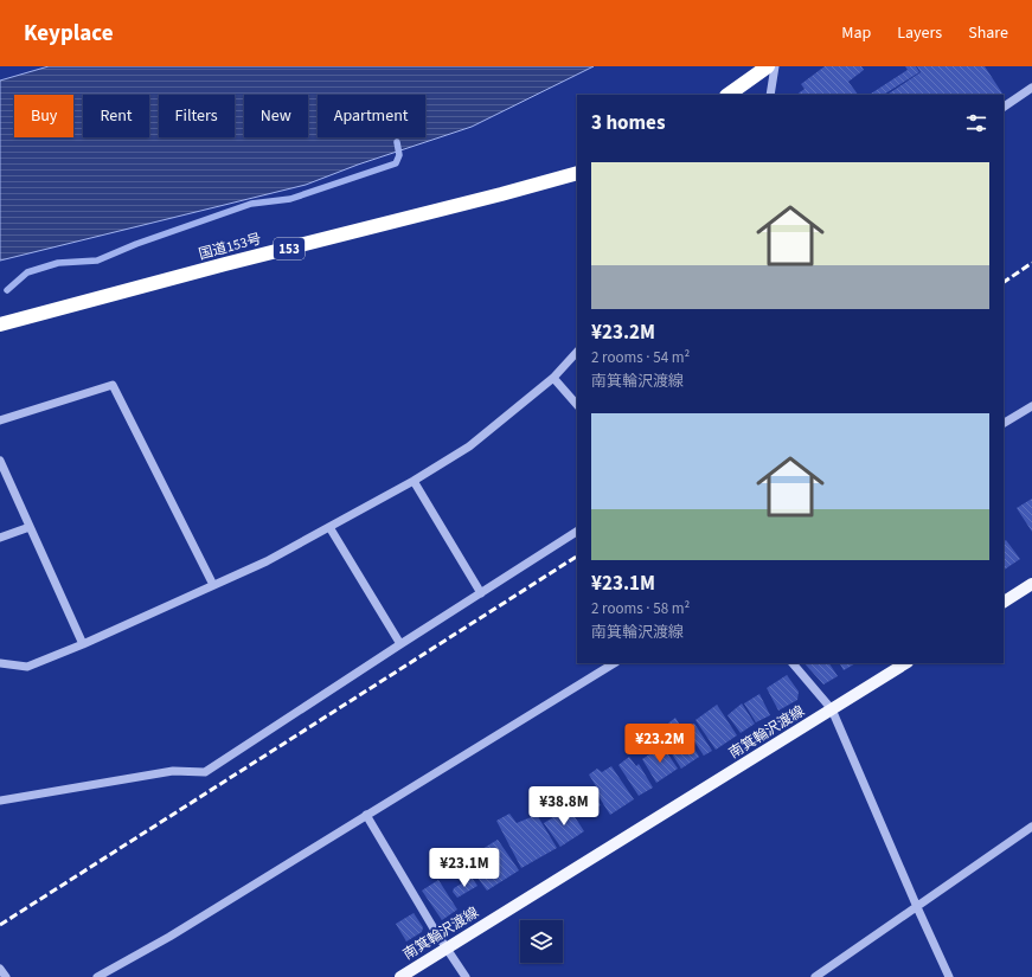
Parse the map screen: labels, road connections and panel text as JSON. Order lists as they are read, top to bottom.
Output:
{
  "streets": {
    "highway": ["国道153号", "153"],
    "main road": ["南箕輪沢渡線"]
  },
  "page": {
    "header": "Keyplace",
    "nav": ["Map", "Layers", "Share"],
    "chip": [
      "Buy",
      "Rent",
      "Filters",
      "New",
      "Apartment"
    ],
    "heading": "3 homes",
    "list": [
      {
        "name": "¥23.2M",
        "note": "2 rooms · 54 m² · 南箕輪沢渡線"
      },
      {
        "name": "¥23.1M",
        "note": "2 rooms · 58 m² · 南箕輪沢渡線"
      }
    ],
    "price": ["¥23.2M", "¥38.8M", "¥23.1M"]
  }
}
